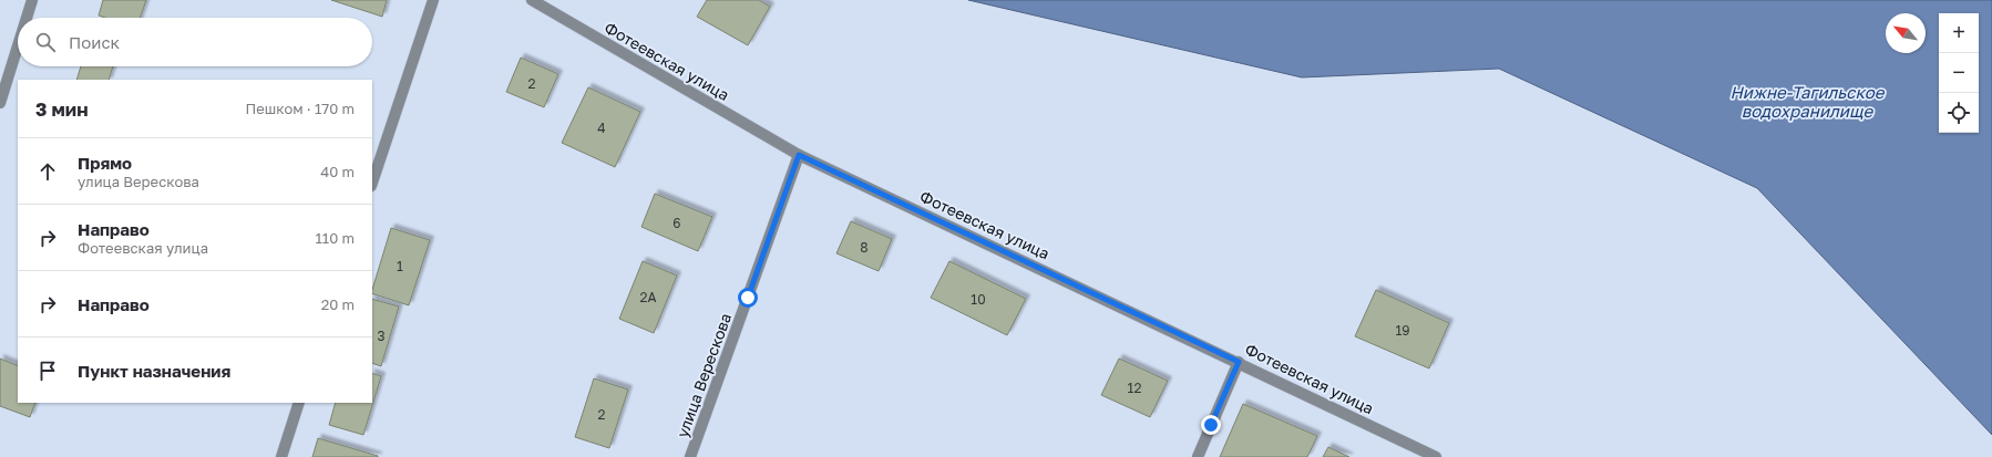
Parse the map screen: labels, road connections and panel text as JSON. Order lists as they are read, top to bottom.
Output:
{
  "streets": {
    "street": ["Фотеевская улица", "улица Верескова"]
  },
  "crossings": [
    ["Фотеевская улица", "улица Верескова"]
  ],
  "water": ["Нижне-Тагильское водохранилище"],
  "house_numbers": [
    "2",
    "4",
    "6",
    "8",
    "1",
    "2А",
    "10",
    "19",
    "3",
    "12",
    "2"
  ],
  "north": "top left",
  "page": {
    "map_buttons": ["+", "−"],
    "search": "Поиск",
    "heading": ["3 мин", "Пешком · 170 m"],
    "list": [
      ["Прямо", "улица Верескова", "40 m"],
      ["Направо", "Фотеевская улица", "110 m"],
      ["Направо", "20 m"],
      "Пункт назначения"
    ]
  }
}
